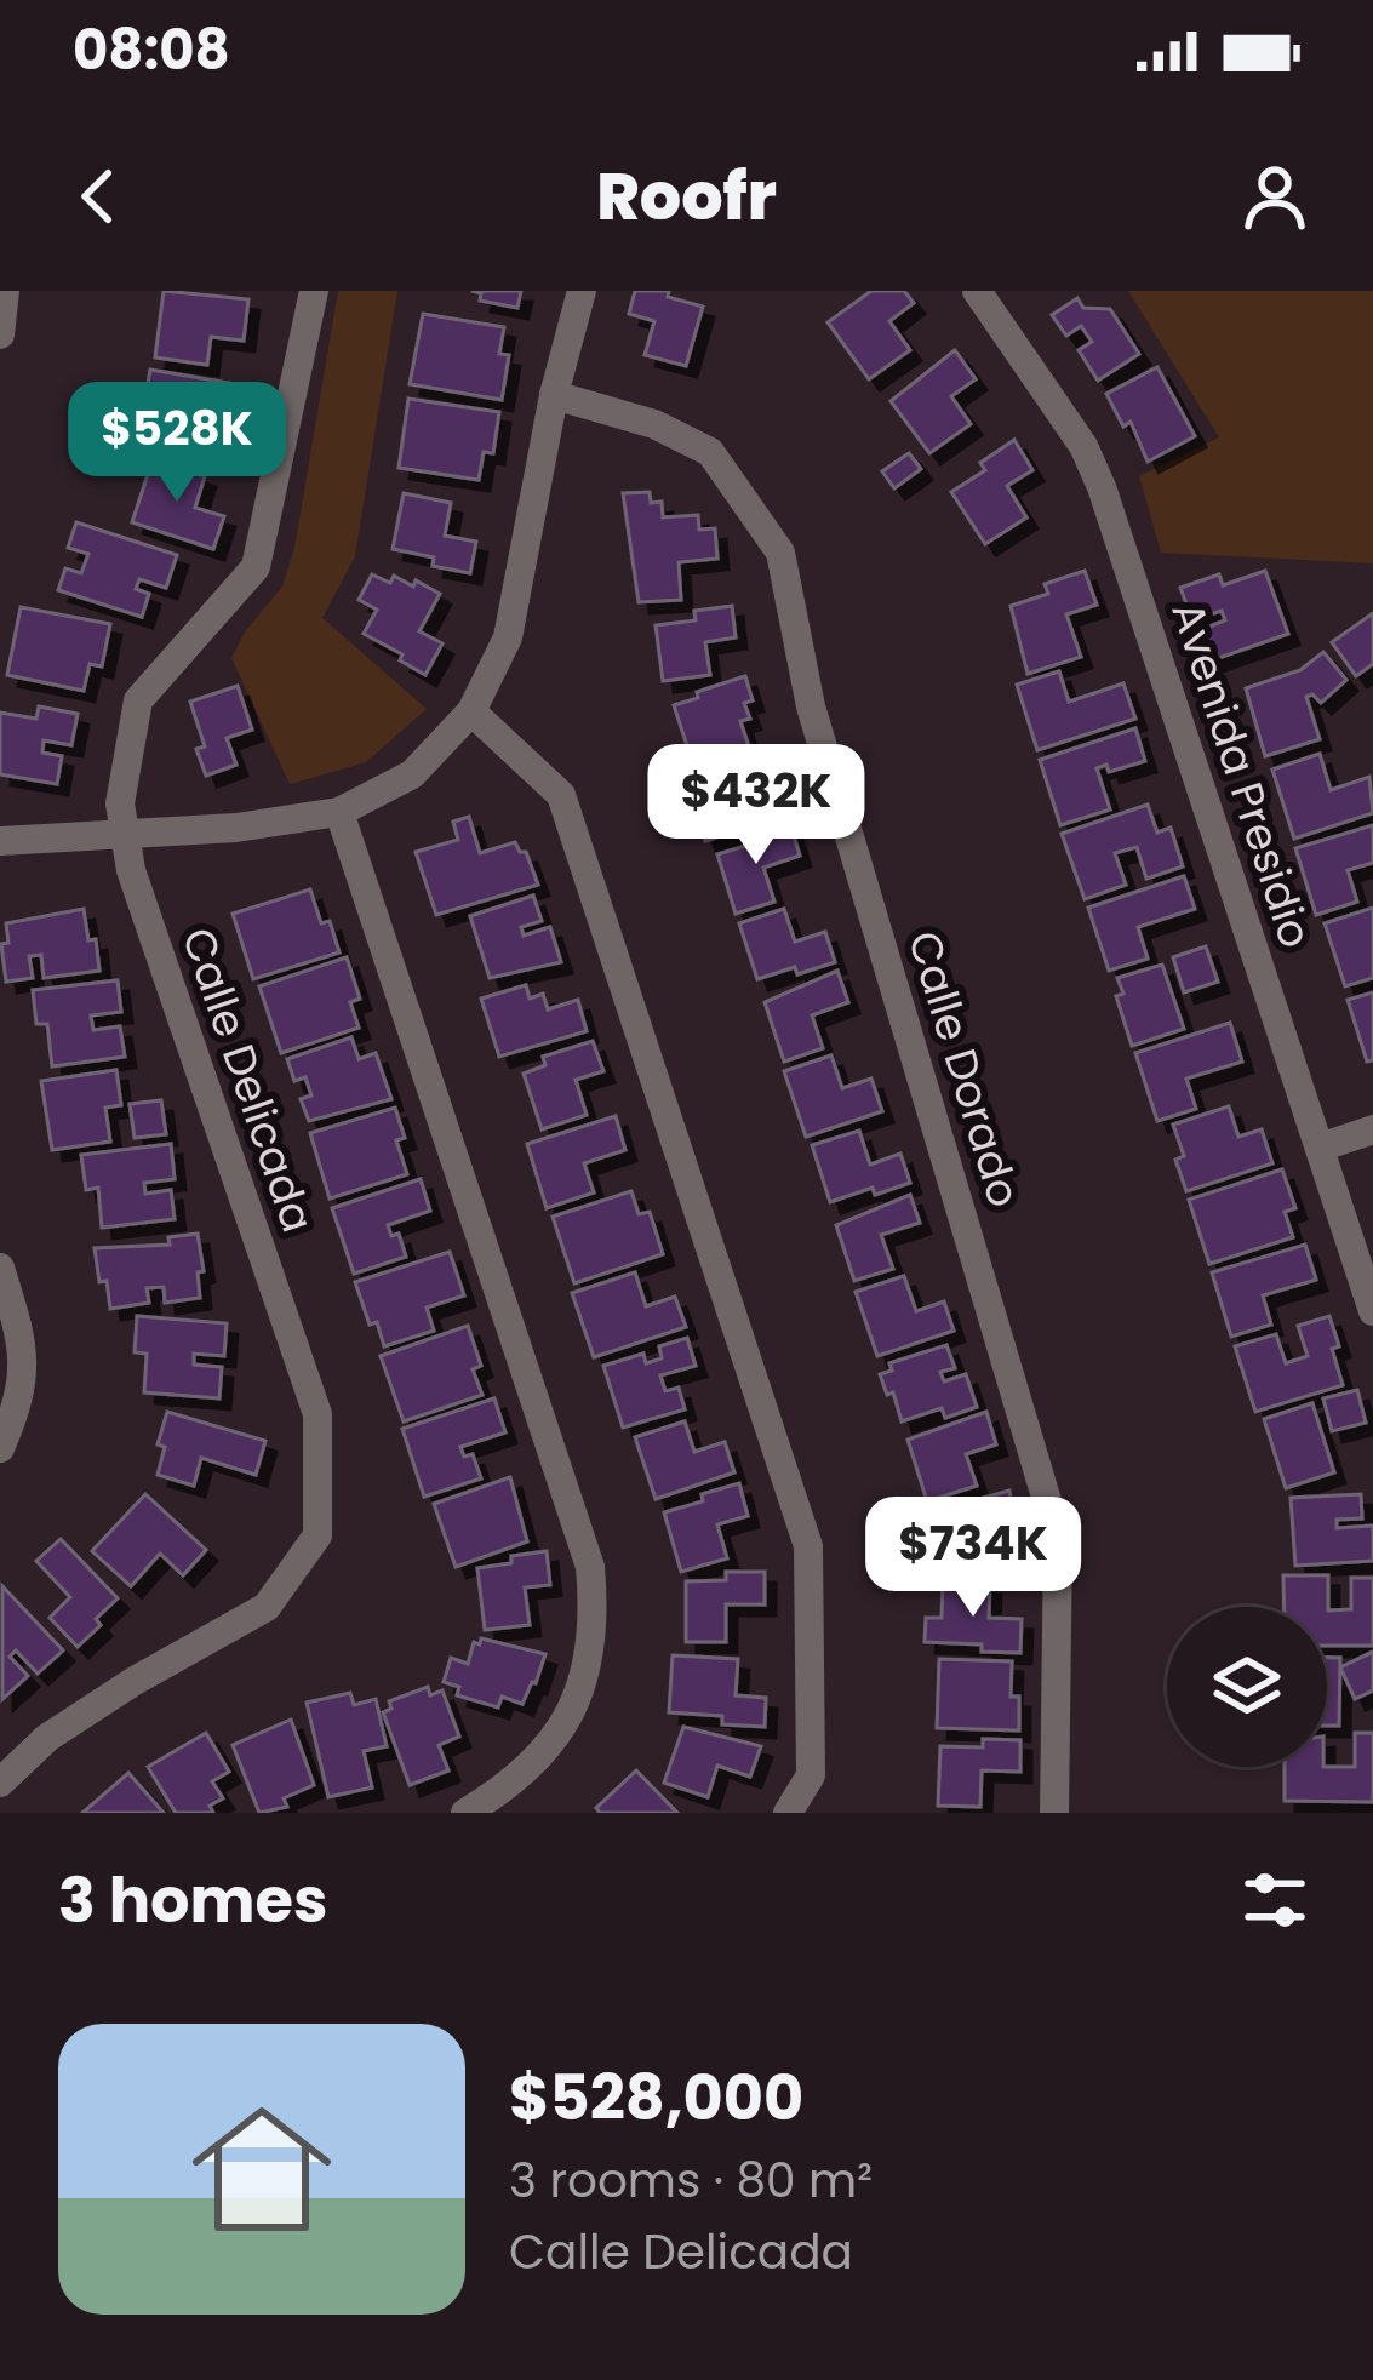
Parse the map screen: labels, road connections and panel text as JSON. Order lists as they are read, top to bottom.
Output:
{
  "streets": {
    "street": ["Avenida Presidio", "Calle Dorado", "Calle Delicada"]
  },
  "page": {
    "status": "08:08",
    "header": "Roofr",
    "price": ["$528K", "$432K", "$734K"],
    "heading": "3 homes",
    "list": [
      {
        "name": "$528,000",
        "note": "3 rooms · 80 m² · Calle Delicada"
      }
    ]
  }
}
